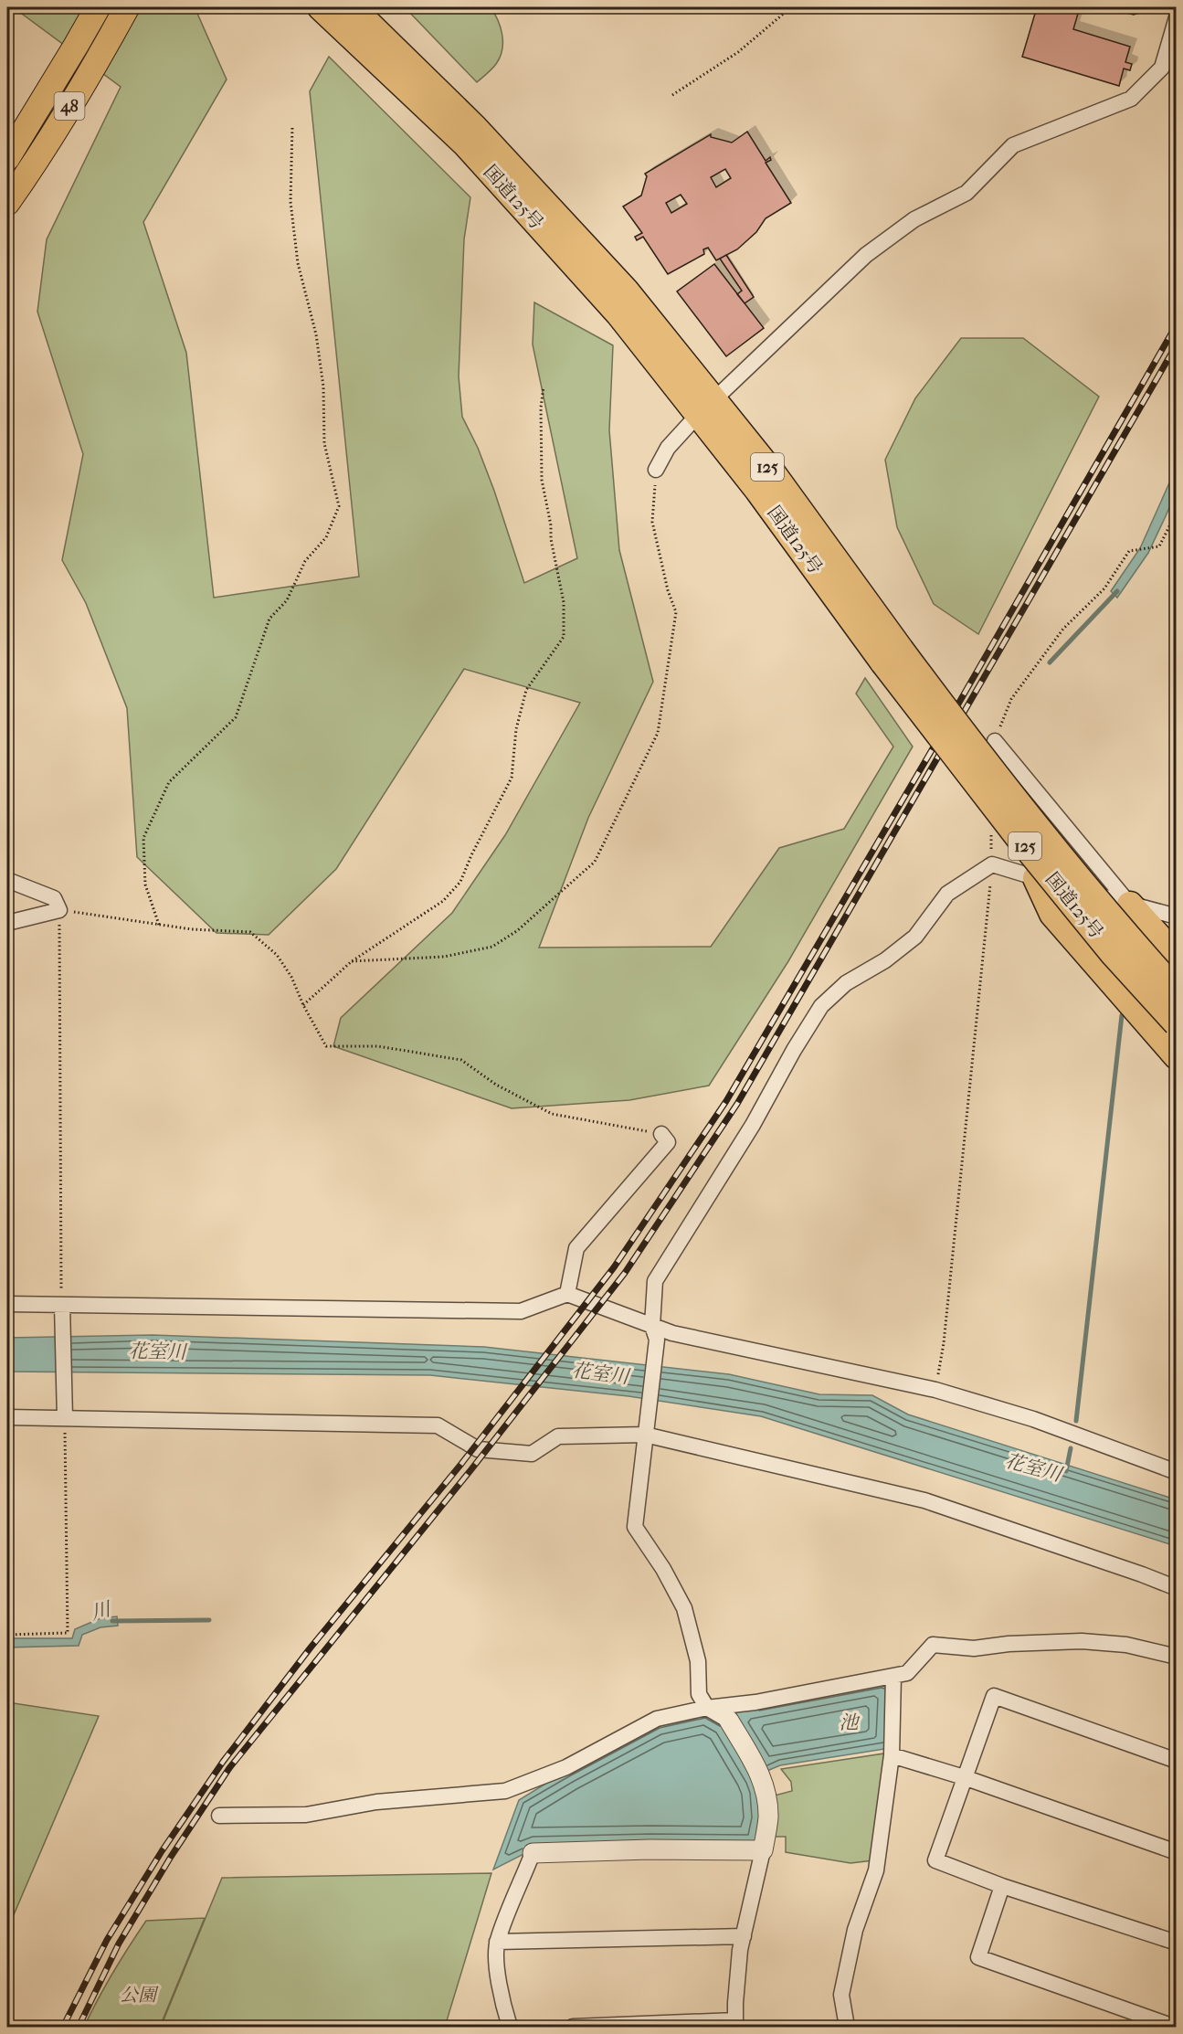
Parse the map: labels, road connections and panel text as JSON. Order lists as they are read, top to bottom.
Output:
{
  "streets": {
    "highway": ["国道125号", "125"],
    "main road": ["48"]
  },
  "water": ["花室川", "川", "池"],
  "parks": ["公園"]
}
